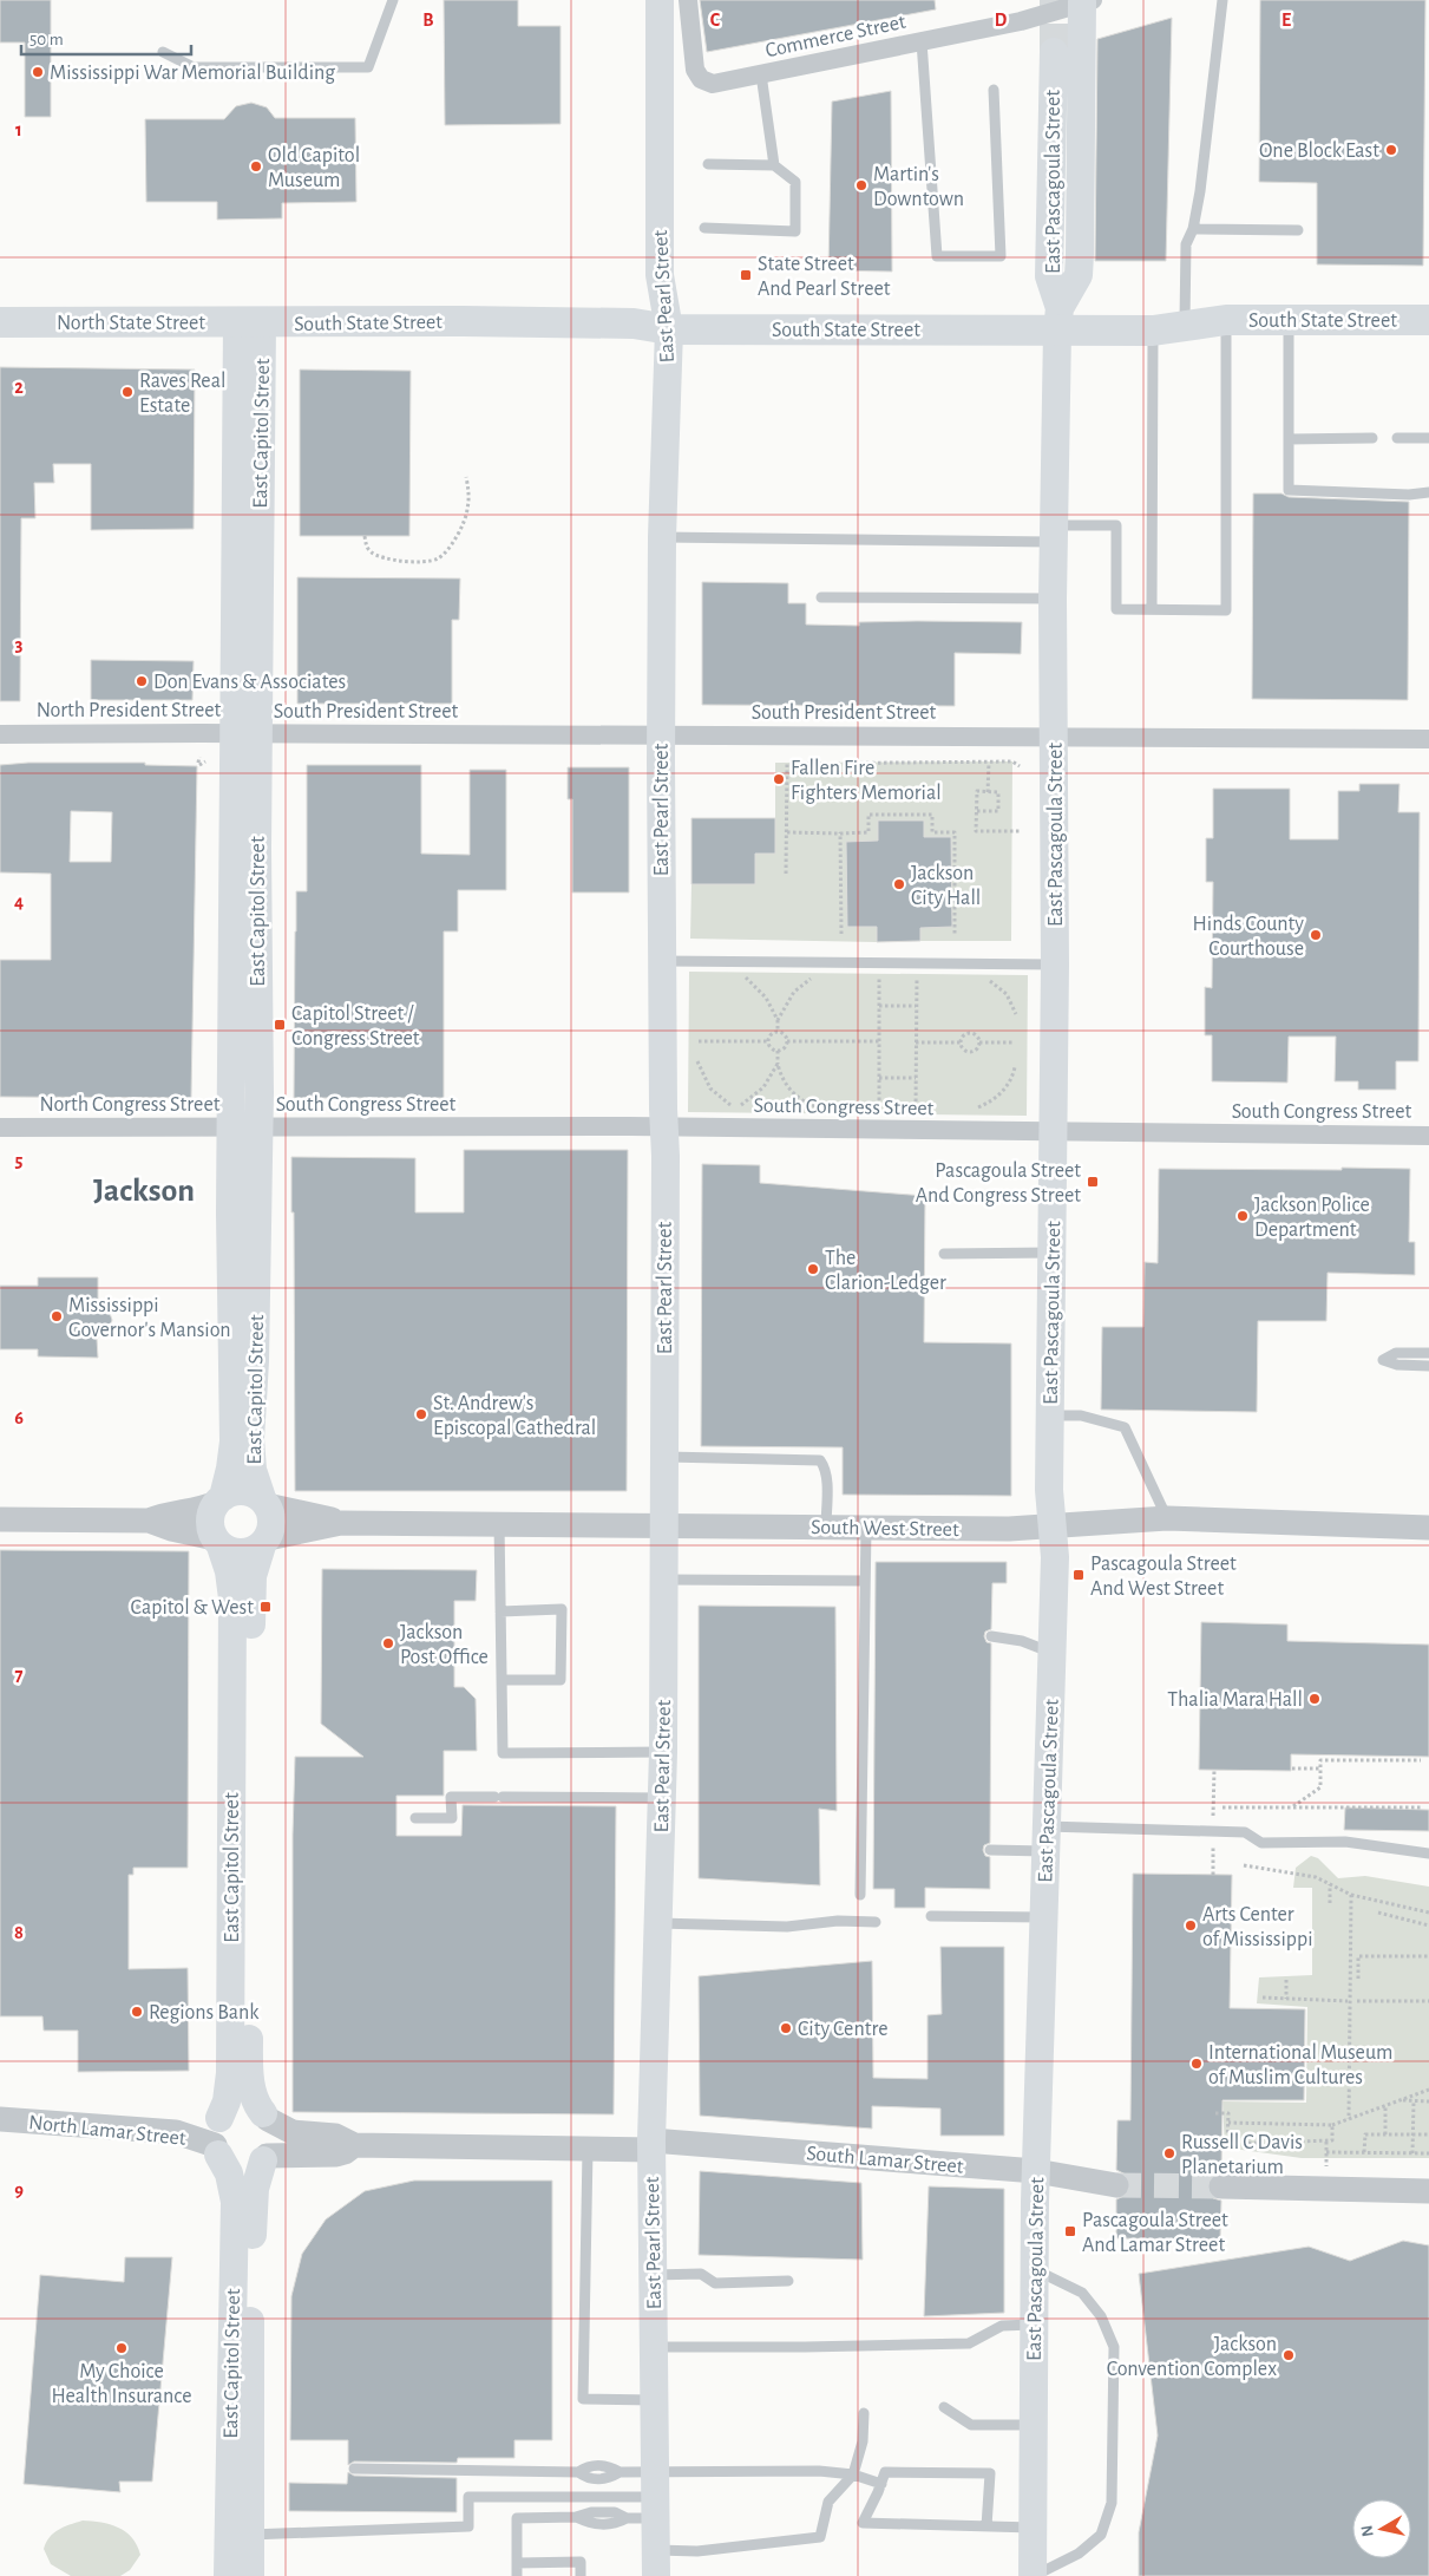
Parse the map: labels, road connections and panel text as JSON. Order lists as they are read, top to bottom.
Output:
{
  "streets": {
    "main road": [
      "East Pascagoula Street",
      "East Pearl Street",
      "South State Street",
      "North State Street",
      "East Capitol Street"
    ],
    "street": [
      "Commerce Street",
      "North President Street",
      "South President Street",
      "North Congress Street",
      "South Congress Street",
      "South West Street",
      "North Lamar Street",
      "South Lamar Street"
    ]
  },
  "crossings": [
    ["East Pascagoula Street", "South State Street"],
    ["East Pascagoula Street", "South President Street"],
    ["East Pascagoula Street", "South Congress Street"],
    ["East Pascagoula Street", "South West Street"],
    ["East Pascagoula Street", "South Lamar Street"],
    ["East Pearl Street", "South State Street"],
    ["East Pearl Street", "South President Street"],
    ["East Pearl Street", "South Congress Street"],
    ["East Pearl Street", "South West Street"],
    ["East Pearl Street", "South Lamar Street"],
    ["South State Street", "North State Street"],
    ["South State Street", "East Capitol Street"],
    ["North State Street", "East Capitol Street"],
    ["East Capitol Street", "North President Street"],
    ["East Capitol Street", "South President Street"],
    ["East Capitol Street", "North Congress Street"],
    ["East Capitol Street", "South Congress Street"],
    ["East Capitol Street", "South West Street"],
    ["East Capitol Street", "North Lamar Street"],
    ["East Capitol Street", "South Lamar Street"],
    ["North President Street", "South President Street"],
    ["North Congress Street", "South Congress Street"],
    ["North Lamar Street", "South Lamar Street"]
  ],
  "districts": ["Jackson"],
  "places": {
    "other": [
      "Mississippi War Memorial Building",
      "One Block East",
      "Old Capitol Museum",
      "Martin's Downtown",
      "Raves Real Estate",
      "Don Evans & Associates",
      "Fallen Fire Fighters Memorial",
      "Jackson City Hall",
      "Hinds County Courthouse",
      "Jackson Police Department",
      "The Clarion-Ledger",
      "Mississippi Governor's Mansion",
      "St. Andrew's Episcopal Cathedral",
      "Jackson Post Office",
      "Thalia Mara Hall",
      "Arts Center of Mississippi",
      "Regions Bank",
      "City Centre",
      "International Museum of Muslim Cultures",
      "Russell C Davis Planetarium",
      "My Choice Health Insurance",
      "Jackson Convention Complex"
    ],
    "transit": [
      "State Street And Pearl Street",
      "Capitol Street / Congress Street",
      "Pascagoula Street And Congress Street",
      "Pascagoula Street And West Street",
      "Capitol & West",
      "Pascagoula Street And Lamar Street"
    ]
  },
  "scale_bar": "50 m",
  "north": "left",
  "grid": {
    "columns": [
      "B",
      "C",
      "D",
      "E"
    ],
    "rows": [
      "1",
      "2",
      "3",
      "4",
      "5",
      "6",
      "7",
      "8",
      "9"
    ]
  }
}
